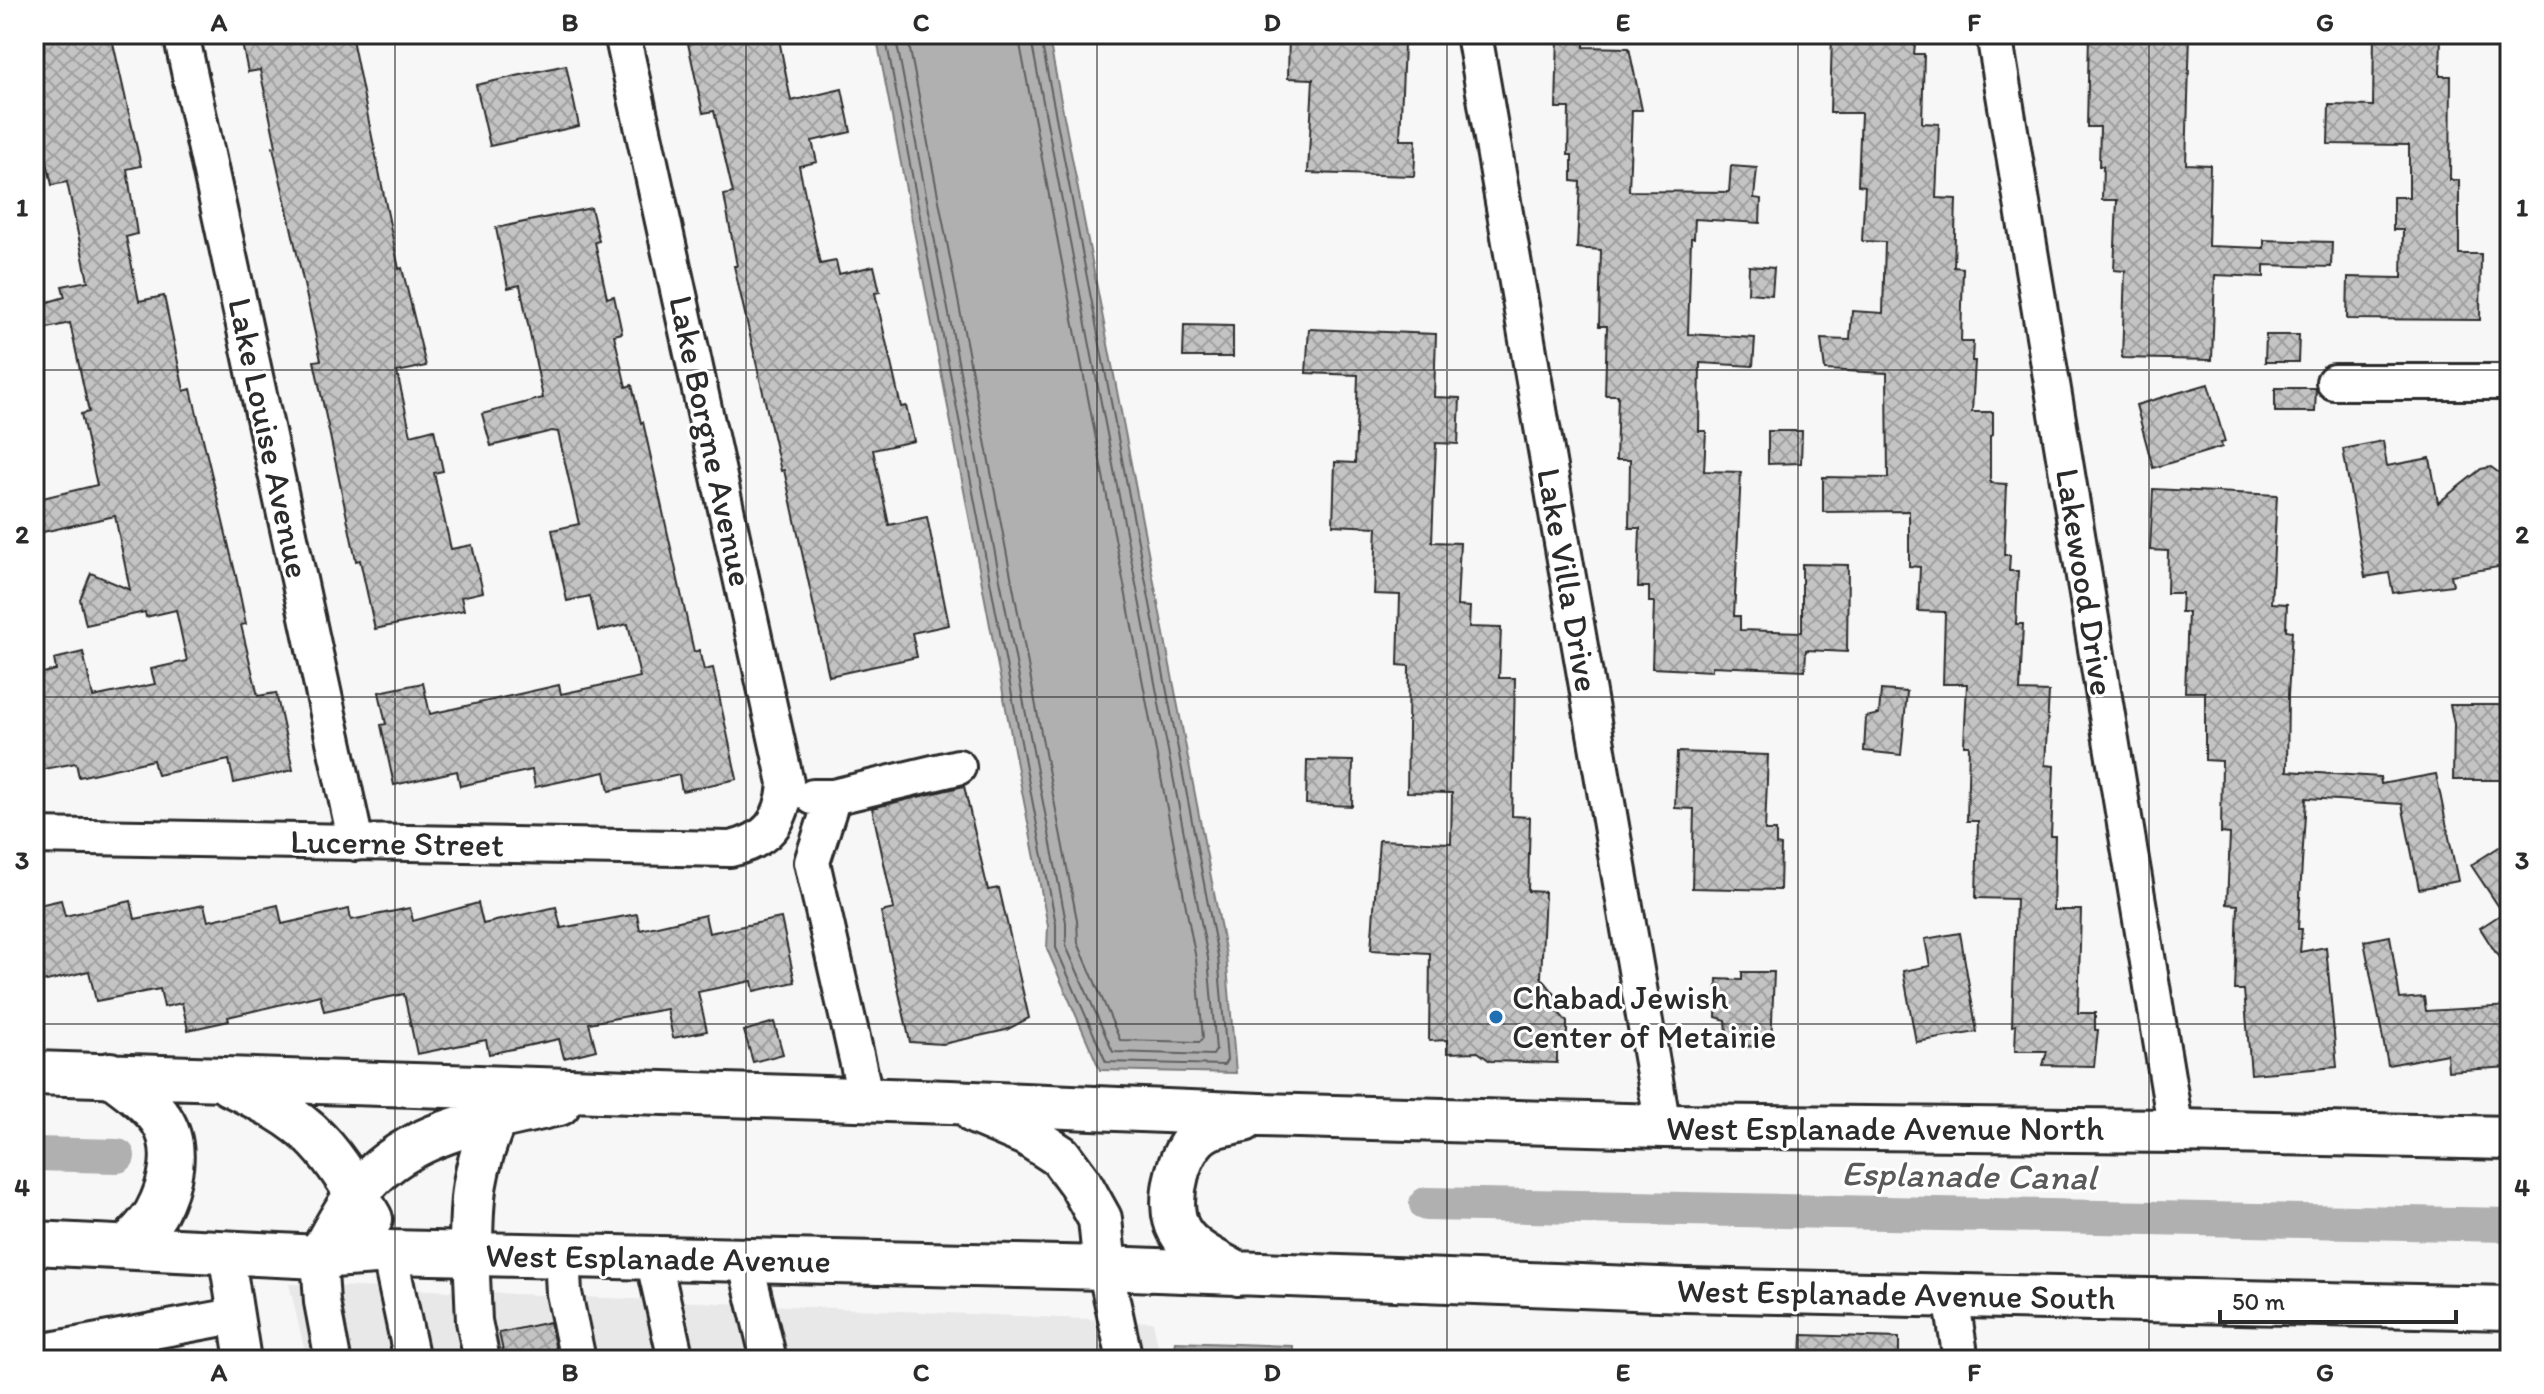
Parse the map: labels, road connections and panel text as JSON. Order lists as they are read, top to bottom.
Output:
{
  "streets": {
    "main road": ["West Esplanade Avenue North", "West Esplanade Avenue", "West Esplanade Avenue South"],
    "street": [
      "Lake Louise Avenue",
      "Lake Borgne Avenue",
      "Lake Villa Drive",
      "Lakewood Drive",
      "Lucerne Street"
    ]
  },
  "crossings": [
    ["Lake Louise Avenue", "Lucerne Street"],
    ["Lake Borgne Avenue", "Lucerne Street"],
    ["Lake Villa Drive", "West Esplanade Avenue North"],
    ["Lakewood Drive", "West Esplanade Avenue North"],
    ["West Esplanade Avenue", "West Esplanade Avenue South"]
  ],
  "water": ["Esplanade Canal"],
  "places": ["Chabad Jewish Center of Metairie"],
  "scale_bar": "50 m",
  "grid": {
    "columns": [
      "A",
      "B",
      "C",
      "D",
      "E",
      "F",
      "G"
    ],
    "rows": [
      "1",
      "2",
      "3",
      "4"
    ]
  }
}
